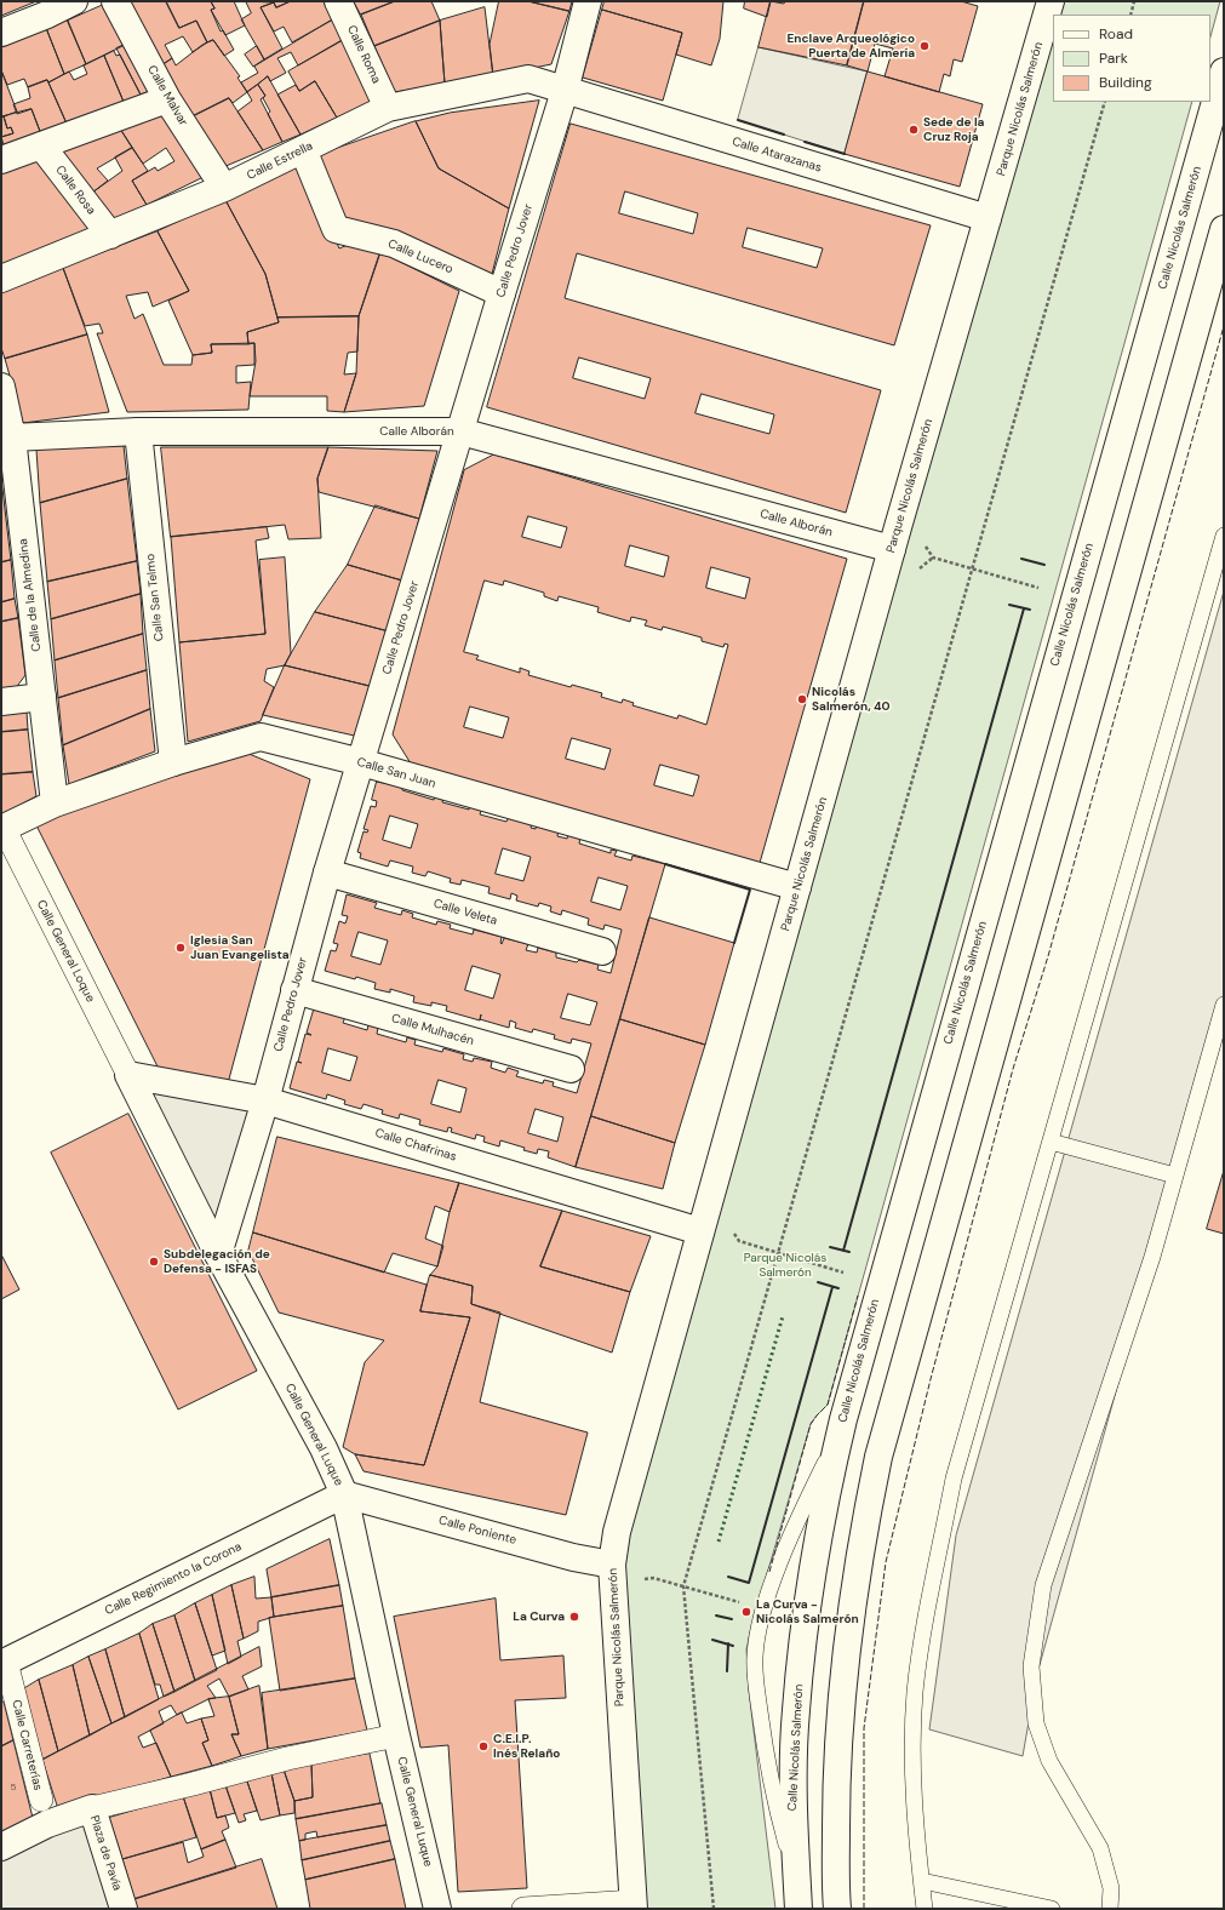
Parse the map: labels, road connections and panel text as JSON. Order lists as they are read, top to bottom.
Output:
{
  "streets": {
    "main road": [
      "Calle Roma",
      "Calle Malvar",
      "Parque Nicolás Salmerón",
      "Calle Atarazanas",
      "Calle Estrella",
      "Calle Rosa",
      "Calle Nicolás Salmerón",
      "Calle Pedro Jover",
      "Calle Lucero",
      "Calle Alborán",
      "Calle de la Almedina",
      "Calle San Telmo",
      "Calle San Juan",
      "Calle Veleta",
      "Calle Mulhacén",
      "Calle Chafrinas",
      "Calle General Luque",
      "Calle Poniente",
      "Calle Regimiento la Corona",
      "Plaza de Pavía"
    ],
    "street": ["Calle General Loque", "Calle Carreterías"]
  },
  "crossings": [
    ["Calle Roma", "Calle Estrella"],
    ["Calle Malvar", "Calle Estrella"],
    ["Parque Nicolás Salmerón", "Calle Atarazanas"],
    ["Parque Nicolás Salmerón", "Calle Alborán"],
    ["Parque Nicolás Salmerón", "Calle San Juan"],
    ["Parque Nicolás Salmerón", "Calle Chafrinas"],
    ["Parque Nicolás Salmerón", "Calle Poniente"],
    ["Calle Atarazanas", "Calle Estrella"],
    ["Calle Atarazanas", "Calle Pedro Jover"],
    ["Calle Estrella", "Calle Rosa"],
    ["Calle Estrella", "Calle Pedro Jover"],
    ["Calle Estrella", "Calle Lucero"],
    ["Calle Pedro Jover", "Calle Lucero"],
    ["Calle Pedro Jover", "Calle Alborán"],
    ["Calle Pedro Jover", "Calle San Juan"],
    ["Calle Pedro Jover", "Calle Veleta"],
    ["Calle Pedro Jover", "Calle Mulhacén"],
    ["Calle Pedro Jover", "Calle Chafrinas"],
    ["Calle Pedro Jover", "Calle General Luque"],
    ["Calle Alborán", "Calle de la Almedina"],
    ["Calle Alborán", "Calle San Telmo"],
    ["Calle de la Almedina", "Calle San Juan"],
    ["Calle San Telmo", "Calle San Juan"],
    ["Calle San Juan", "Calle General Loque"],
    ["Calle General Loque", "Calle Chafrinas"],
    ["Calle General Loque", "Calle General Luque"],
    ["Calle Chafrinas", "Calle General Luque"],
    ["Calle General Luque", "Calle Poniente"],
    ["Calle General Luque", "Calle Regimiento la Corona"],
    ["Calle Poniente", "Calle Regimiento la Corona"],
    ["Calle Regimiento la Corona", "Calle Carreterías"],
    ["Calle Carreterías", "Plaza de Pavía"]
  ],
  "parks": ["Parque Nicolás Salmerón"],
  "places": [
    "Enclave Arqueológico Puerta de Almería",
    "Sede de la Cruz Roja",
    "Nicolás Salmerón, 40",
    "Iglesia San Juan Evangelista",
    "Subdelegación de Defensa - ISFAS",
    "La Curva - Nicolás Salmerón",
    "La Curva",
    "C.E.I.P. Inés Relaño"
  ],
  "house_numbers": ["5"],
  "legend": ["Road", "Park", "Building"]
}
